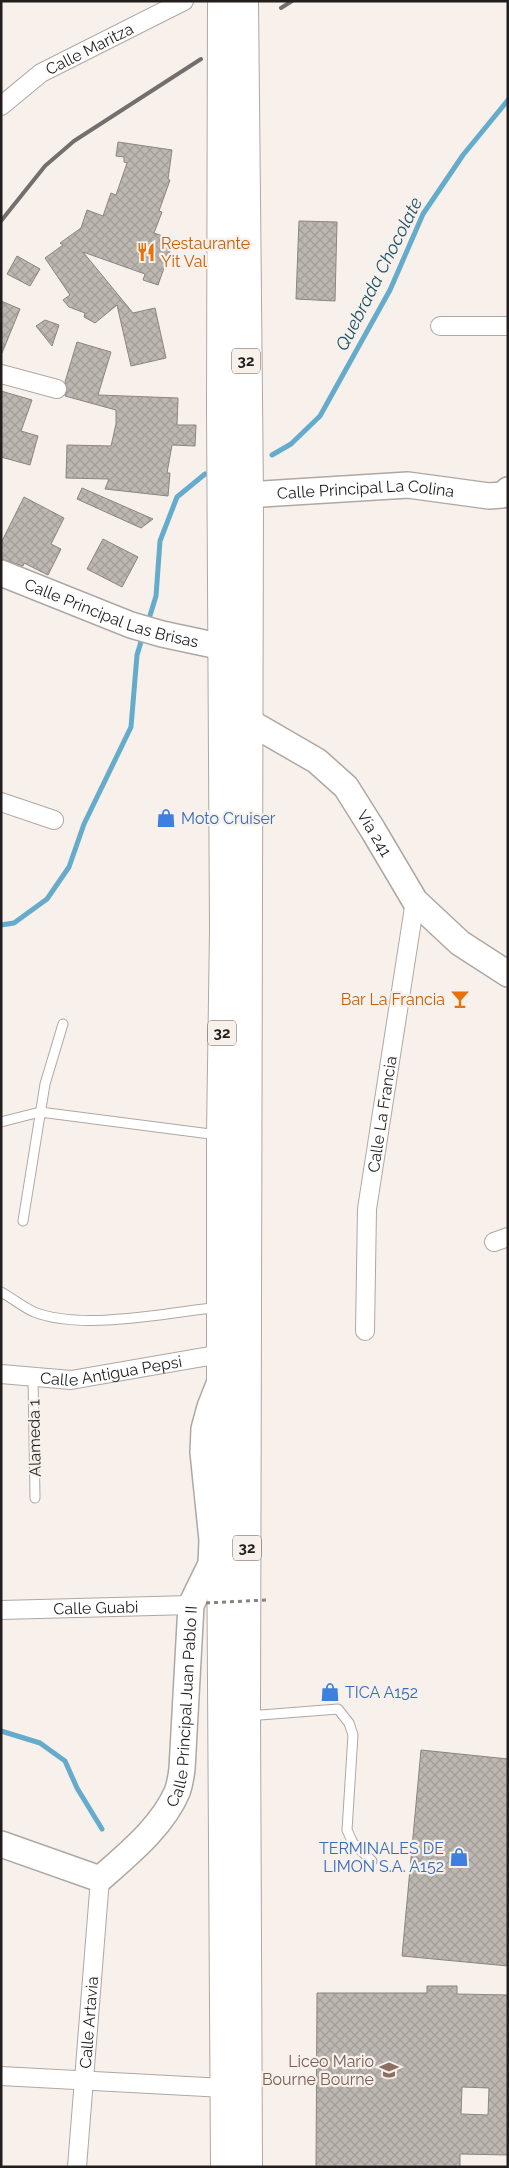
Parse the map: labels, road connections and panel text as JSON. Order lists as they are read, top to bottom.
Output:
{
  "streets": {
    "highway": ["32"],
    "street": [
      "Calle Maritza",
      "Calle Principal La Colina",
      "Calle Principal Las Brisas",
      "Vía 241",
      "Calle La Francia",
      "Calle Antigua Pepsi",
      "Calle Guabi",
      "Calle Principal Juan Pablo II",
      "Calle Artavia"
    ],
    "lane": ["Alameda 1"]
  },
  "crossings": [
    ["32", "Calle Principal La Colina"],
    ["32", "Calle Principal Las Brisas"],
    ["32", "Vía 241"],
    ["32", "Calle Antigua Pepsi"],
    ["32", "Calle Principal Juan Pablo II"],
    ["Vía 241", "Calle La Francia"],
    ["Calle Antigua Pepsi", "Alameda 1"],
    ["Calle Antigua Pepsi", "Calle Principal Juan Pablo II"],
    ["Calle Guabi", "Calle Principal Juan Pablo II"],
    ["Calle Principal Juan Pablo II", "Calle Artavia"]
  ],
  "water": ["Quebrada Chocolate"],
  "places": {
    "restaurant": ["Restaurante Yit Val"],
    "shop": ["Moto Cruiser", "TICA A152", "TERMINALES DE LIMON S.A. A152"],
    "bar": ["Bar La Francia"],
    "school or university": ["Liceo Mario Bourne Bourne"]
  }
}
